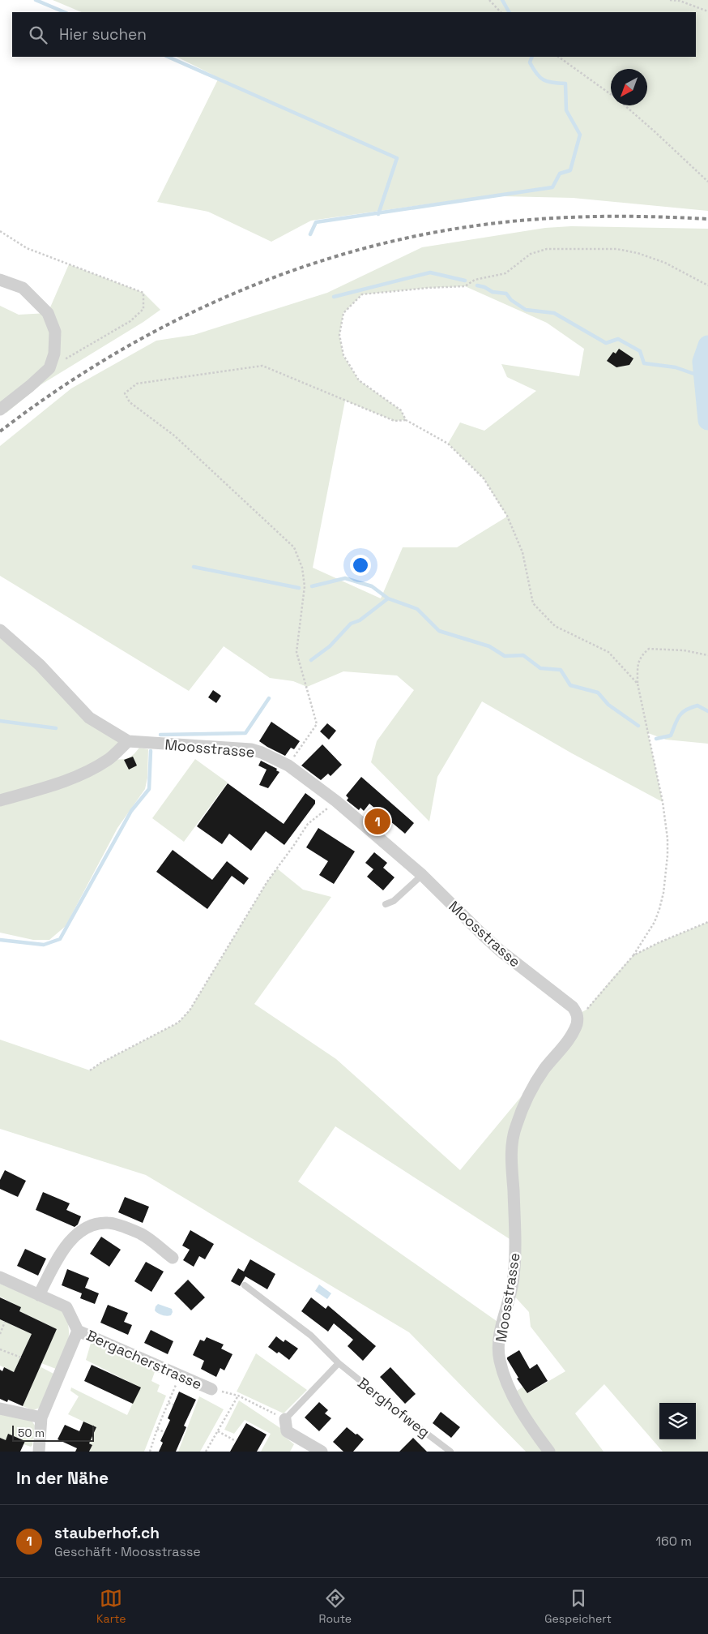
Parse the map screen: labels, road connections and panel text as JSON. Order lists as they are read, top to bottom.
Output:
{
  "streets": {
    "street": ["Moosstrasse", "Bergacherstrasse"],
    "lane": ["Berghofweg"]
  },
  "scale_bar": "50 m",
  "north": "bottom left",
  "page": {
    "search": "Hier suchen",
    "pins": "1",
    "scale": "50 m",
    "heading": "In der Nähe",
    "list": [
      {
        "mark": "1",
        "name": "stauberhof.ch",
        "note": "Geschäft · Moosstrasse",
        "value": "160 m"
      }
    ],
    "nav": ["Karte", "Route", "Gespeichert"]
  }
}
